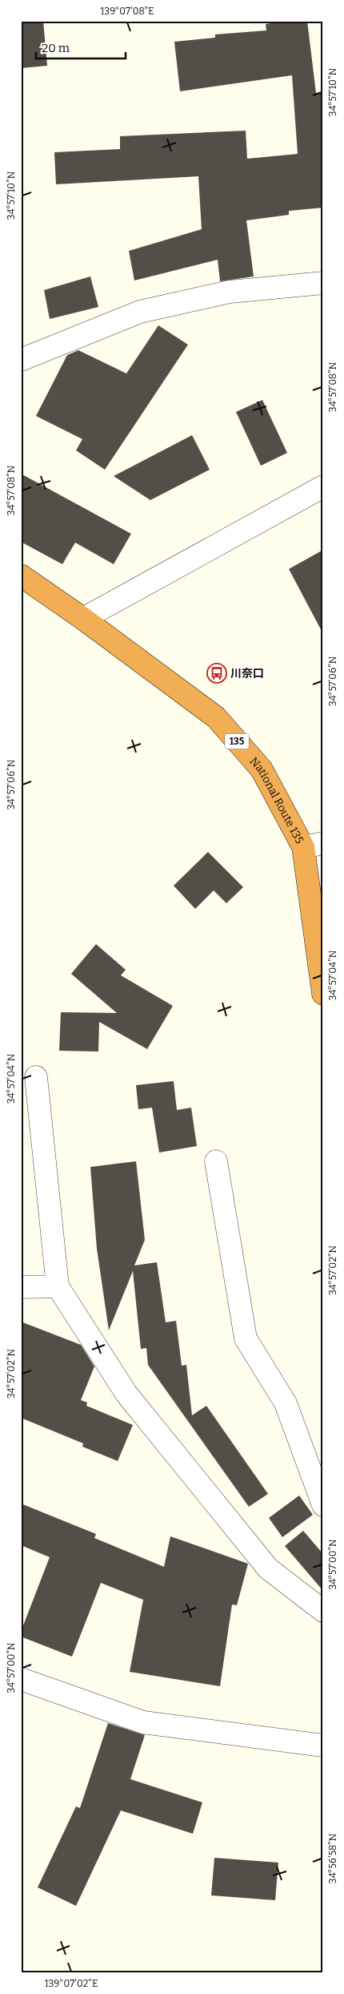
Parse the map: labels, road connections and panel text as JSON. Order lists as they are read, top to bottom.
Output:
{
  "streets": {
    "highway": ["135", "National Route 135"]
  },
  "places": {
    "bus stop": ["川奈口"]
  },
  "scale_bar": "20 m",
  "coordinates": [
    "139°07'08\"E",
    "34°57'10\"N",
    "34°57'08\"N",
    "34°57'06\"N",
    "34°57'04\"N",
    "34°57'02\"N",
    "34°57'00\"N",
    "34°56'58\"N",
    "139°07'02\"E"
  ]
}
